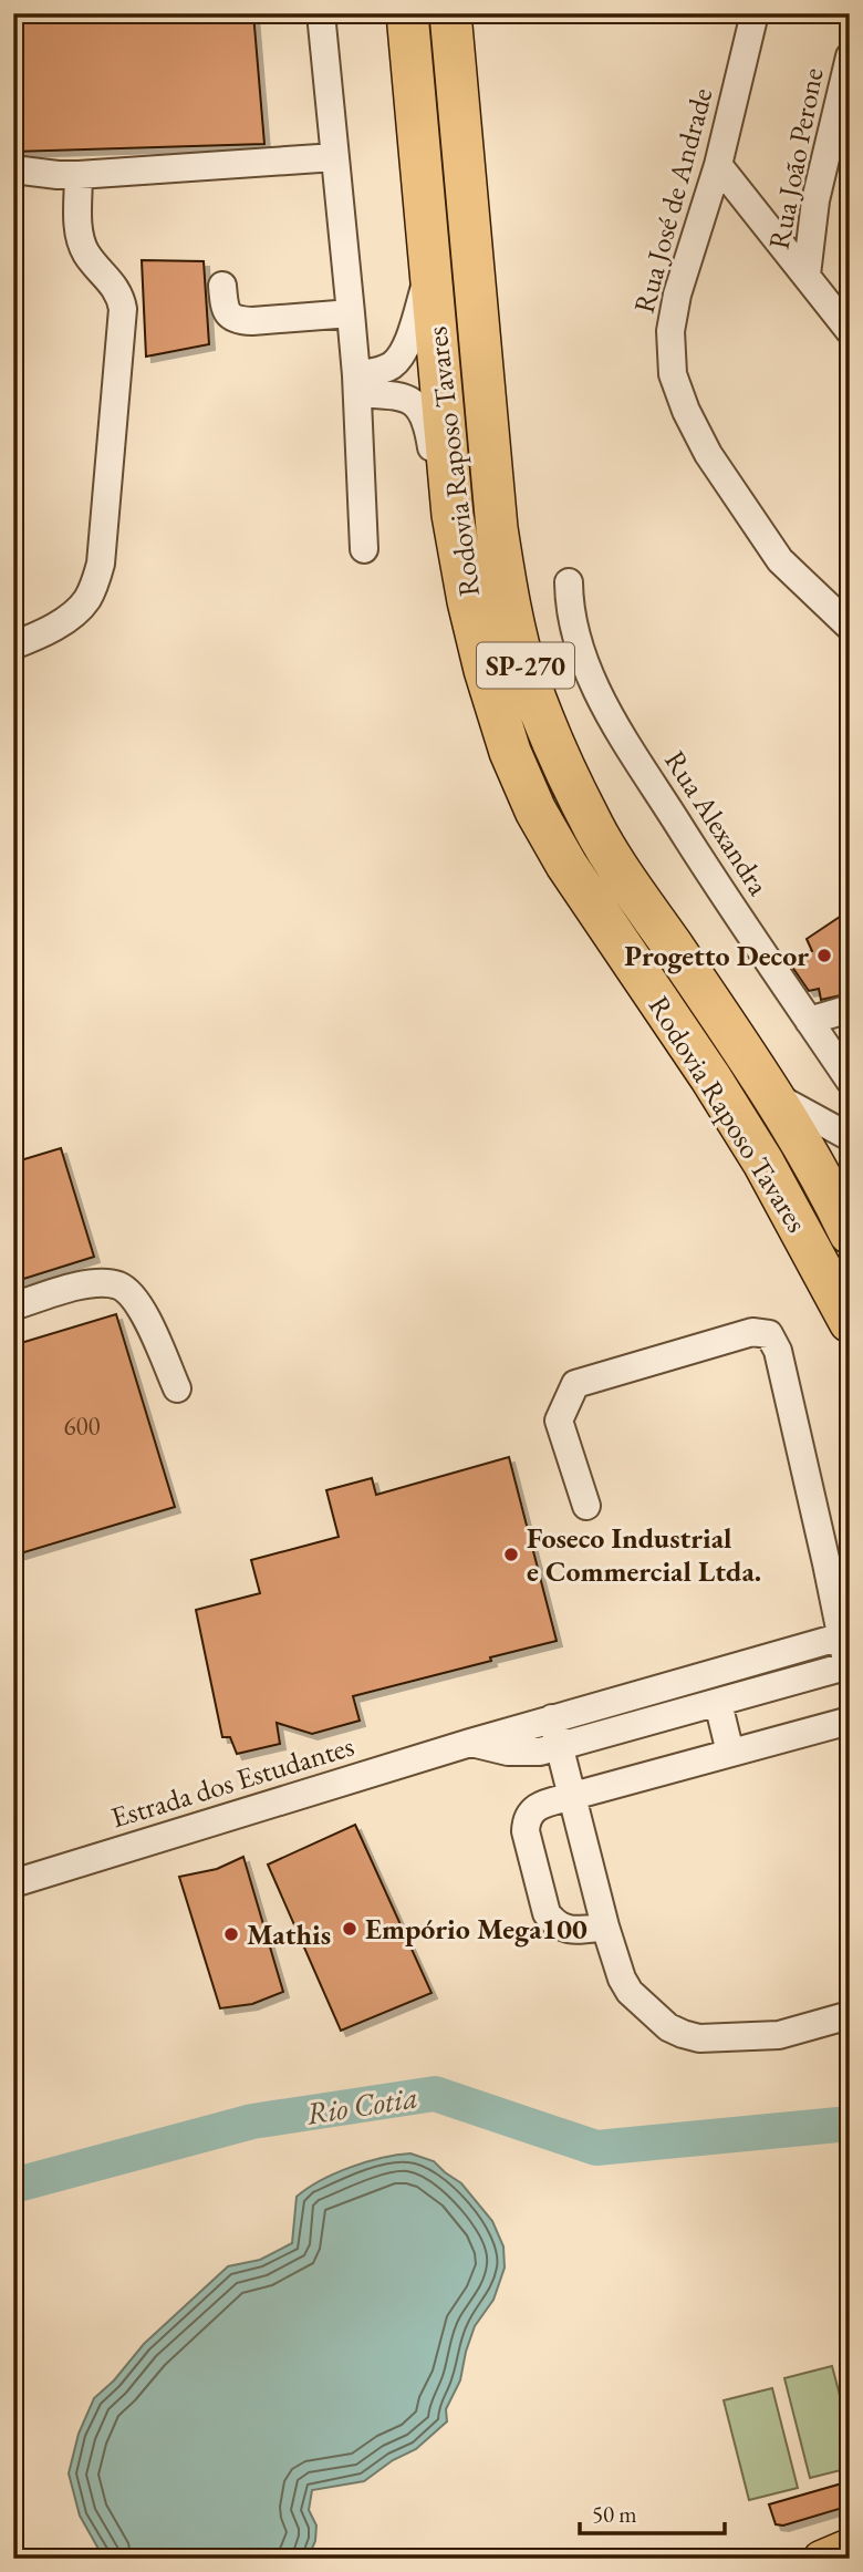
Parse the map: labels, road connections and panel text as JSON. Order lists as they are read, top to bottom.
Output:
{
  "streets": {
    "highway": ["Rodovia Raposo Tavares", "SP-270"],
    "street": [
      "Rua João Perone",
      "Rua José de Andrade",
      "Rua Alexandra",
      "Estrada dos Estudantes"
    ]
  },
  "water": ["Rio Cotia"],
  "places": [
    "Progetto Decor",
    "Foseco Industrial e Commercial Ltda.",
    "Empório Mega100",
    "Mathis"
  ],
  "house_numbers": ["600"],
  "scale_bar": "50 m"
}
